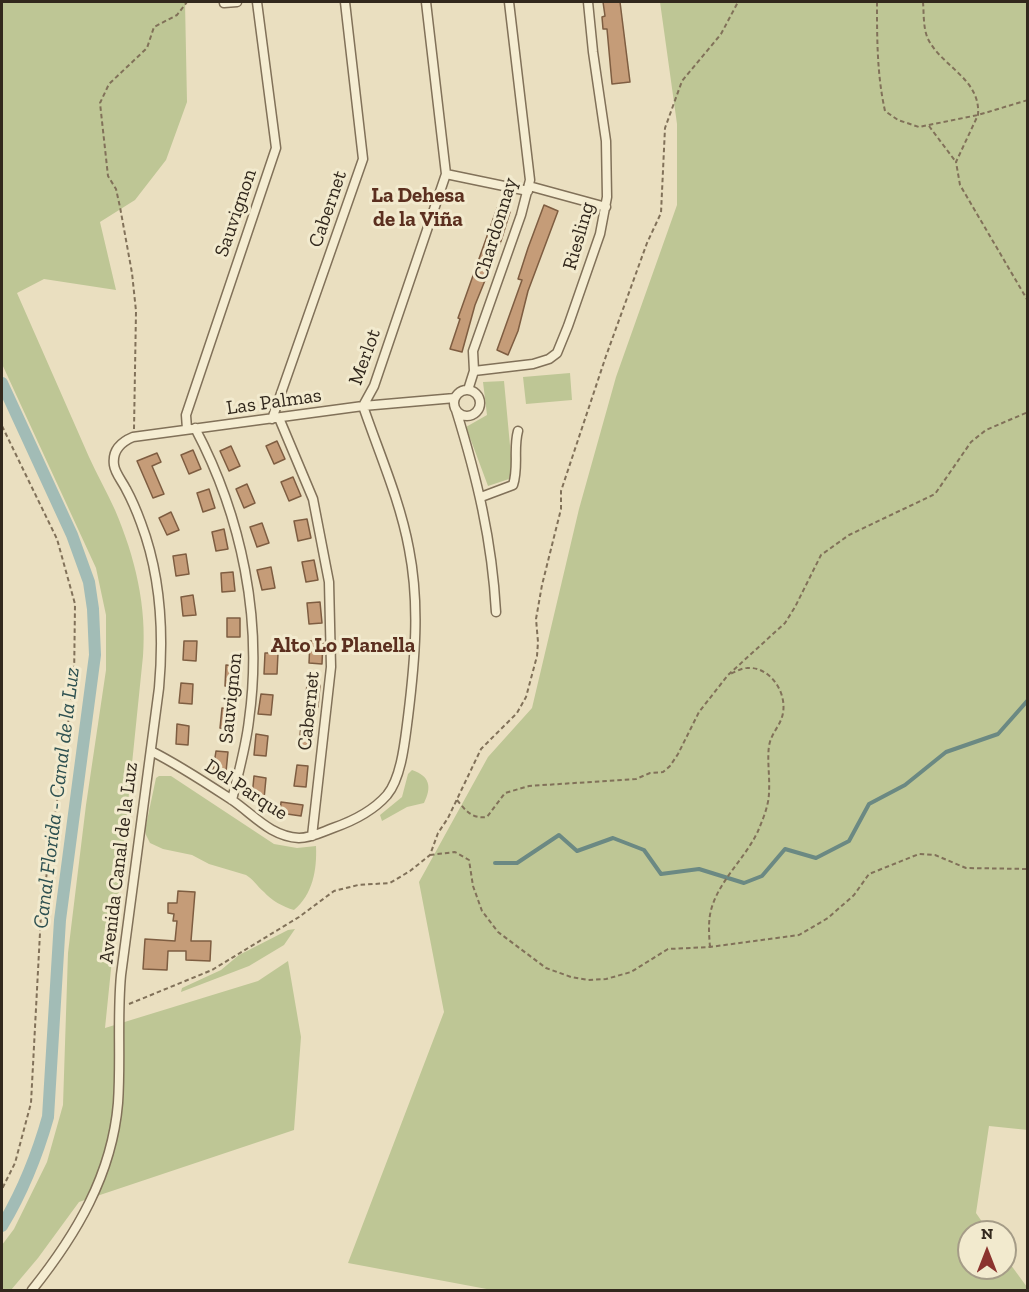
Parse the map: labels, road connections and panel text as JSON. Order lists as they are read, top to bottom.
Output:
{
  "streets": {
    "street": [
      "Cabernet",
      "Sauvignon",
      "Chardonnay",
      "Riesling",
      "Merlot",
      "Las Palmas",
      "Del Parque",
      "Avenida Canal de la Luz"
    ]
  },
  "crossings": [
    ["Cabernet", "Las Palmas"],
    ["Cabernet", "Del Parque"],
    ["Sauvignon", "Las Palmas"],
    ["Sauvignon", "Del Parque"],
    ["Chardonnay", "Riesling"],
    ["Chardonnay", "Las Palmas"],
    ["Merlot", "Las Palmas"],
    ["Merlot", "Del Parque"],
    ["Las Palmas", "Avenida Canal de la Luz"],
    ["Del Parque", "Avenida Canal de la Luz"]
  ],
  "districts": ["La Dehesa de la Viña", "Alto Lo Planella"],
  "water": ["Canal Florida - Canal de la Luz"],
  "north": "top"
}
